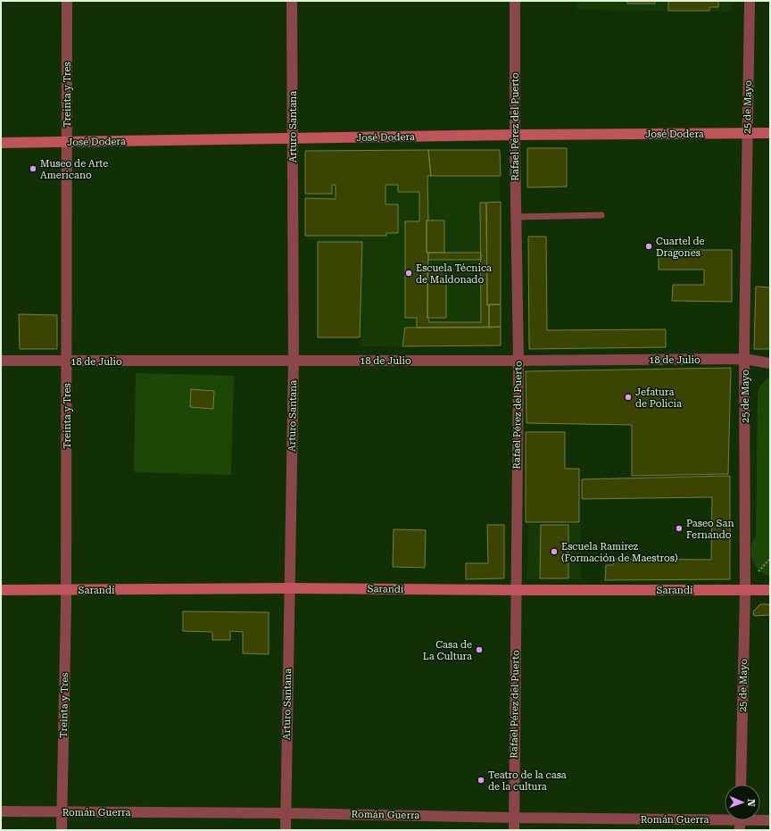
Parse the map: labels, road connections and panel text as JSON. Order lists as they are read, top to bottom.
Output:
{
  "streets": {
    "street": [
      "Treinta y Tres",
      "25 de Mayo",
      "Arturo Santana",
      "Rafael Pérez del Puerto",
      "José Dodera",
      "18 de Julio",
      "Sarandí",
      "Román Guerra"
    ]
  },
  "crossings": [
    ["Treinta y Tres", "José Dodera"],
    ["Treinta y Tres", "18 de Julio"],
    ["Treinta y Tres", "Sarandí"],
    ["Treinta y Tres", "Román Guerra"],
    ["25 de Mayo", "José Dodera"],
    ["25 de Mayo", "18 de Julio"],
    ["25 de Mayo", "Sarandí"],
    ["Arturo Santana", "José Dodera"],
    ["Arturo Santana", "18 de Julio"],
    ["Arturo Santana", "Sarandí"],
    ["Arturo Santana", "Román Guerra"],
    ["Rafael Pérez del Puerto", "José Dodera"],
    ["Rafael Pérez del Puerto", "18 de Julio"],
    ["Rafael Pérez del Puerto", "Sarandí"],
    ["Rafael Pérez del Puerto", "Román Guerra"]
  ],
  "places": [
    "Museo de Arte Americano",
    "Cuartel de Dragones",
    "Escuela Técnica de Maldonado",
    "Jefatura de Policia",
    "Paseo San Fernando",
    "Escuela Ramirez (Formación de Maestros)",
    "Casa de La Cultura",
    "Teatro de la casa de la cultura"
  ],
  "north": "right"
}
